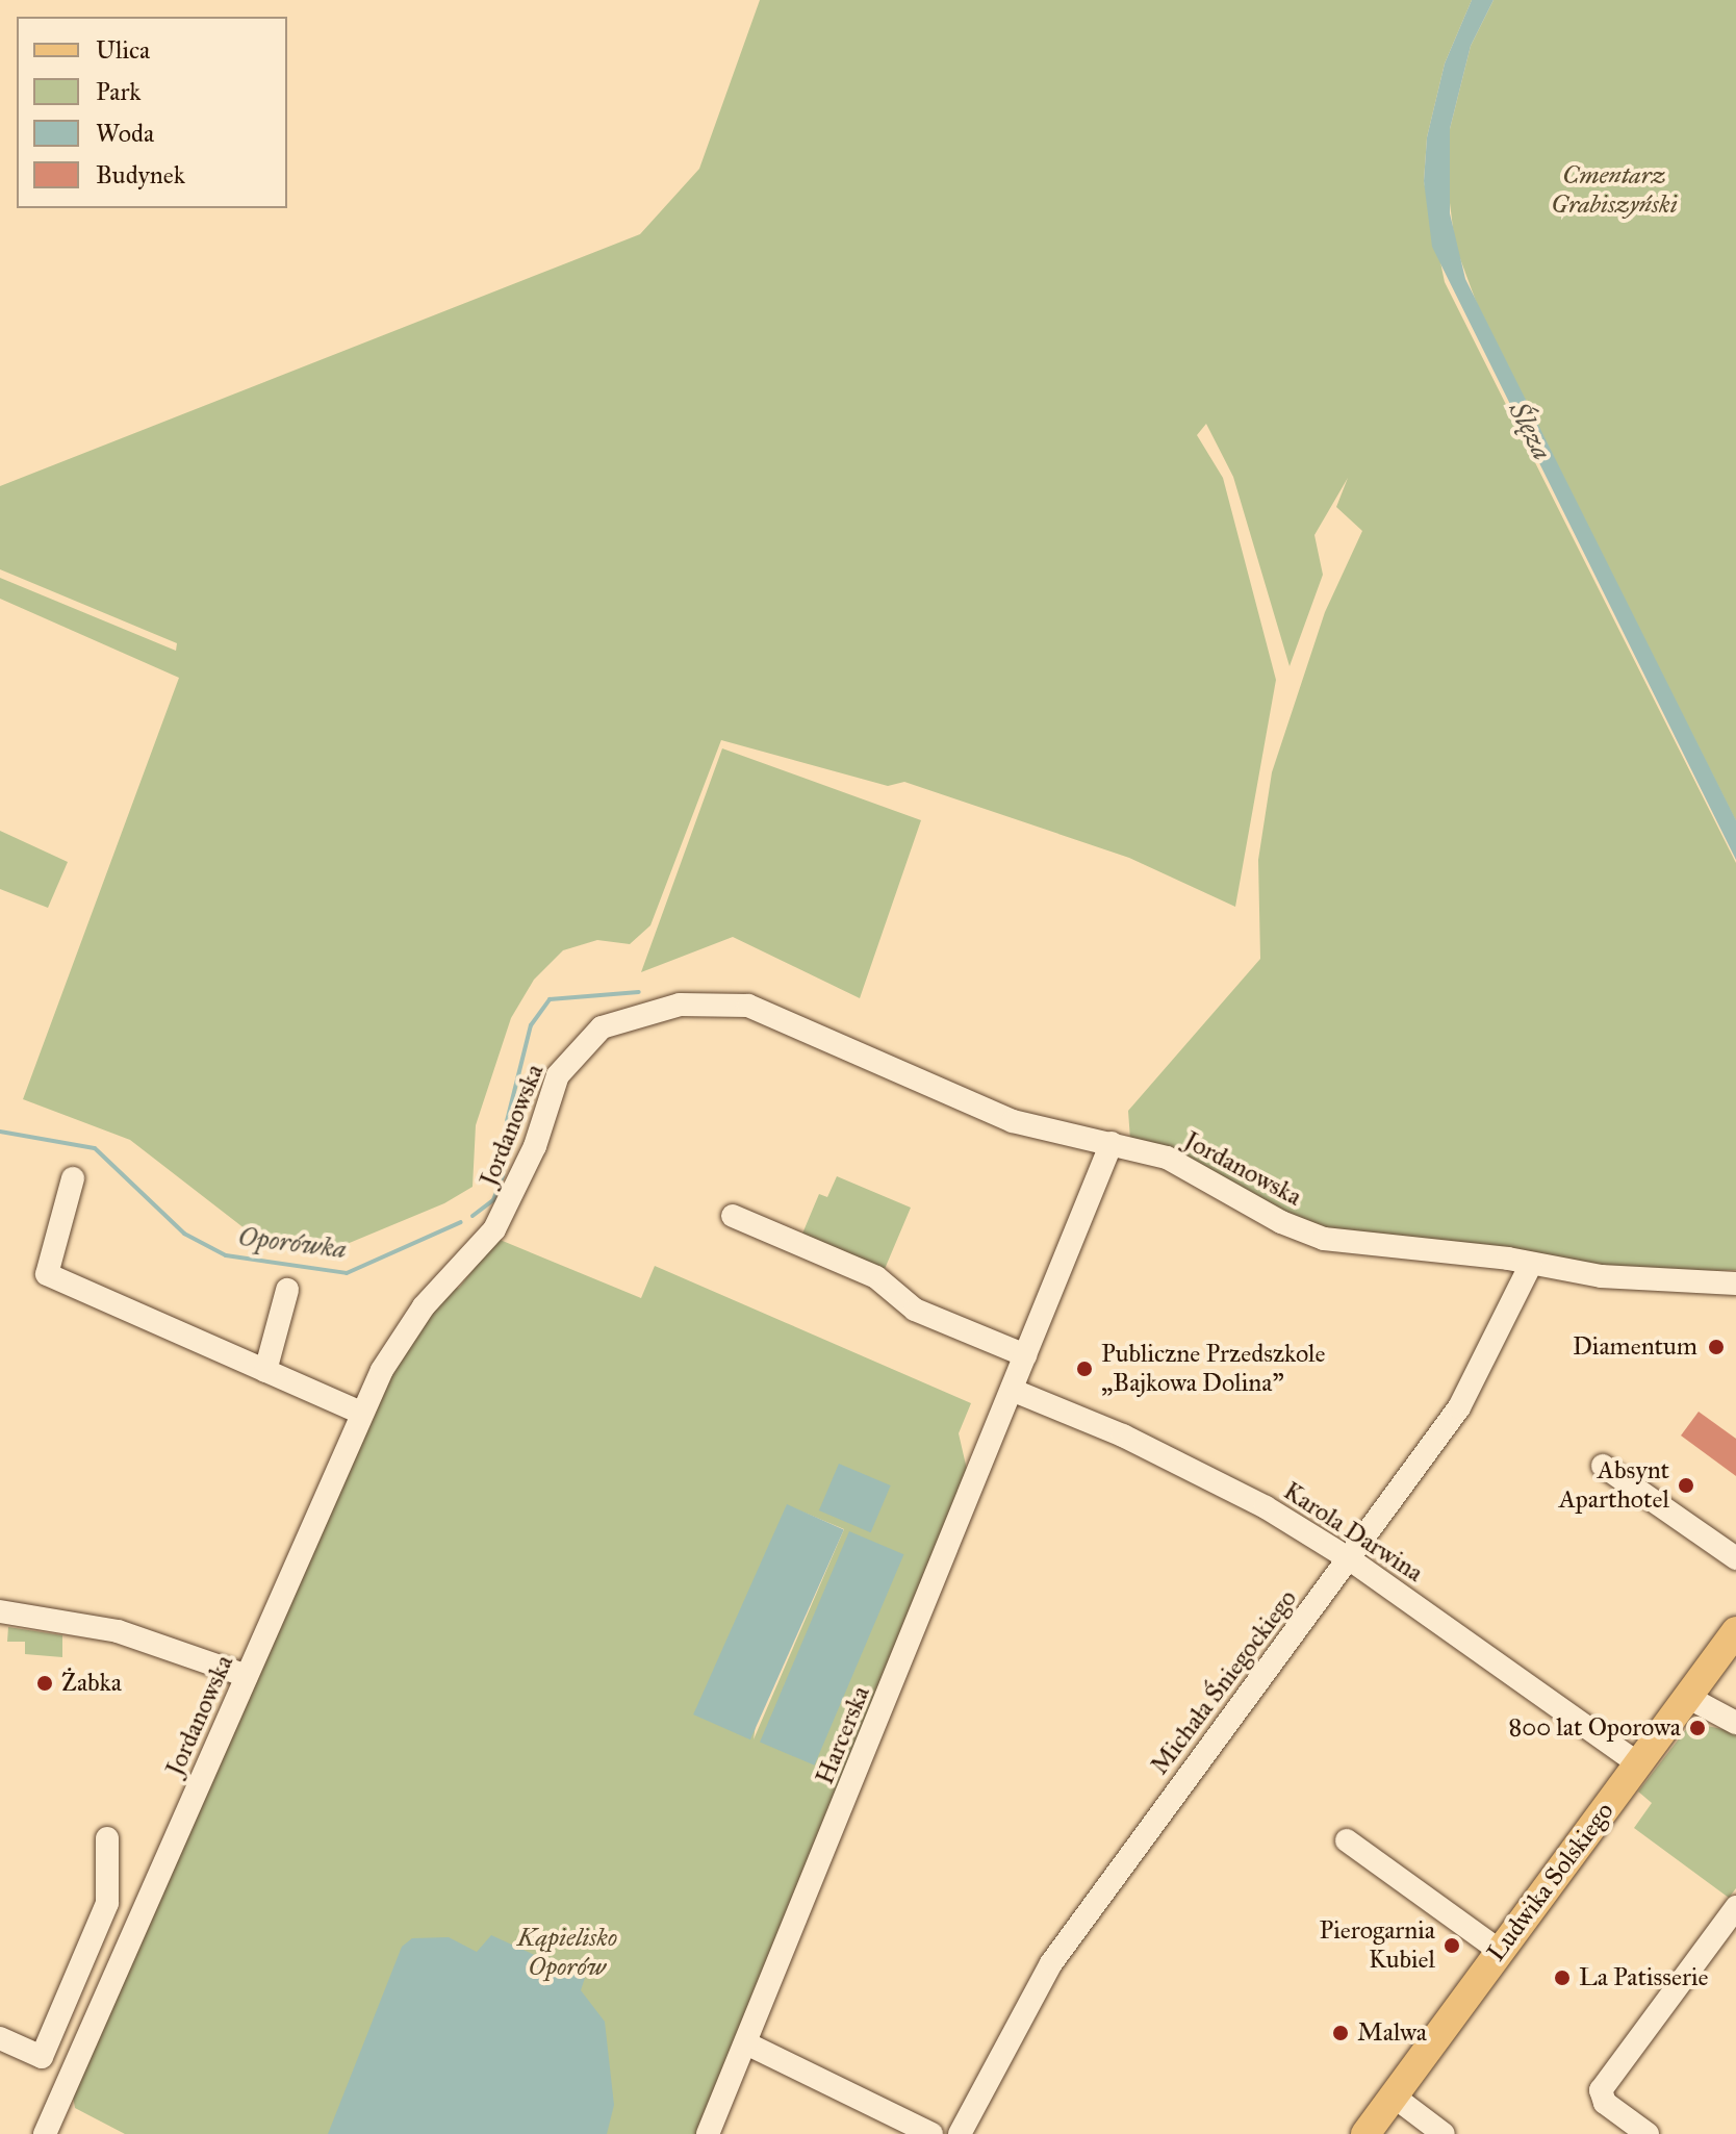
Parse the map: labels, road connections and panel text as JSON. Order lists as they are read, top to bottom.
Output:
{
  "streets": {
    "main road": ["Ludwika Solskiego"],
    "street": [
      "Jordanowska",
      "Karola Darwina",
      "Michała Śniegockiego",
      "Harcerska"
    ]
  },
  "crossings": [
    ["Jordanowska", "Michała Śniegockiego"],
    ["Jordanowska", "Harcerska"],
    ["Karola Darwina", "Michała Śniegockiego"],
    ["Karola Darwina", "Harcerska"],
    ["Karola Darwina", "Ludwika Solskiego"]
  ],
  "water": ["Ślęza", "Oporówka"],
  "parks": ["Cmentarz Grabiszyński", "Kąpielisko Oporów"],
  "places": [
    "Diamentum",
    "Publiczne Przedszkole „Bajkowa Dolina”",
    "Absynt Aparthotel",
    "Żabka",
    "800 lat Oporowa",
    "Pierogarnia Kubiel",
    "La Patisserie",
    "Malwa"
  ],
  "legend": [
    "Ulica",
    "Park",
    "Woda",
    "Budynek"
  ]
}
